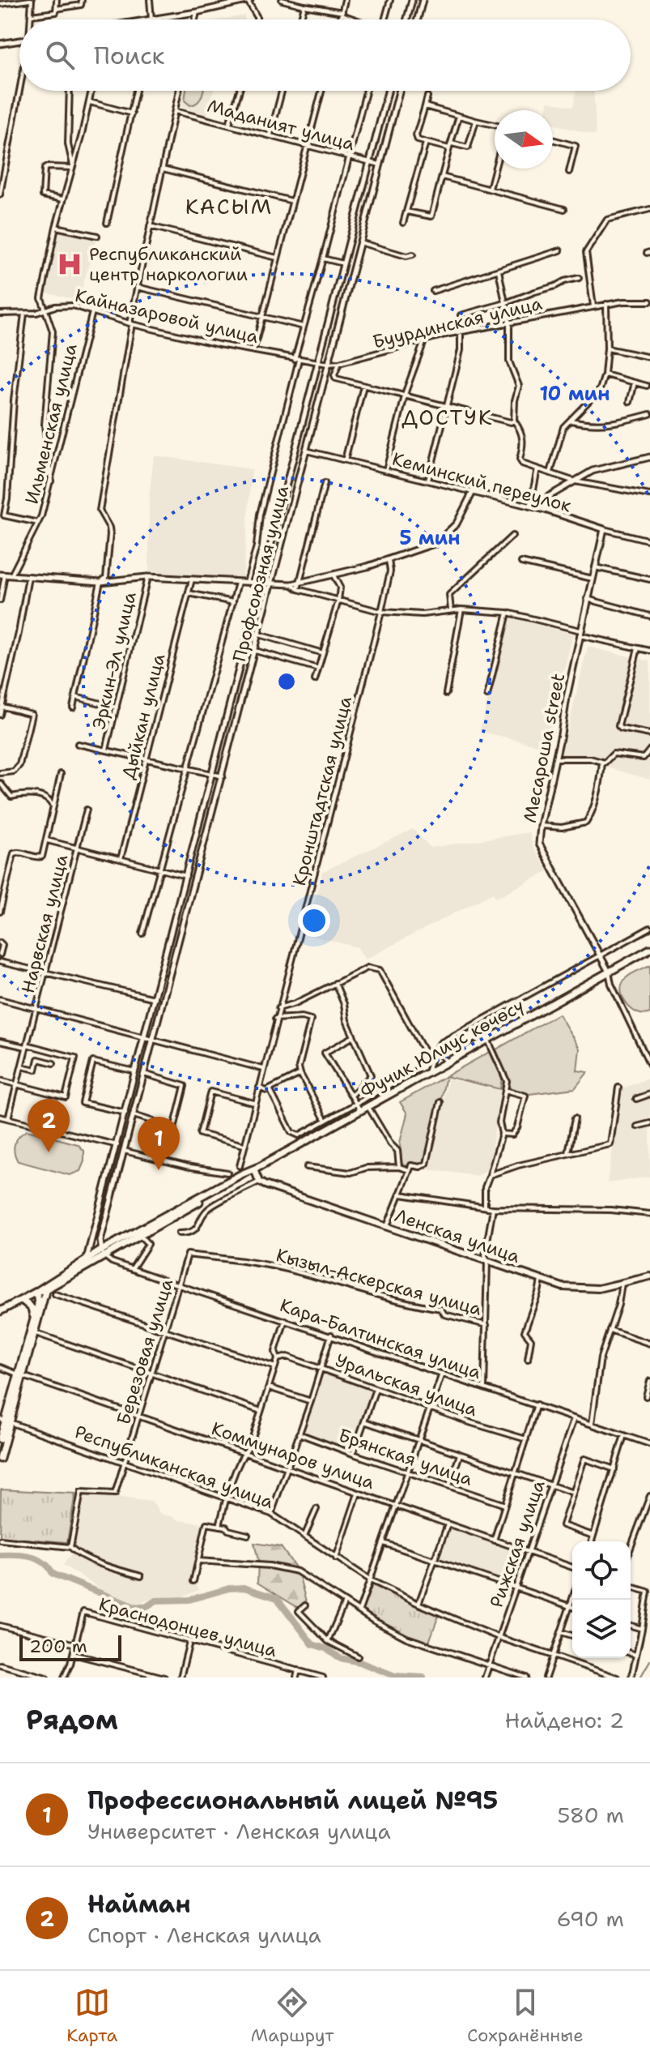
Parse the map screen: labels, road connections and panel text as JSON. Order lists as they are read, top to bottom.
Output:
{
  "streets": {
    "main road": ["Фучик Юлиус көчөсү", "Ленская улица"],
    "street": [
      "Маданият улица",
      "Кайназаровой улица",
      "Буурдинская улица",
      "Ильменская улица",
      "Кеминский переулок",
      "Профсоюзная улица",
      "Эркин-Эл улица",
      "Дыйкан улица",
      "Месароша street",
      "Кронштадтская улица",
      "Нарвская улица",
      "Кызыл-Аскерская улица",
      "Кара-Балтинская улица",
      "Березовая улица",
      "Уральская улица",
      "Коммунаров улица",
      "Брянская улица",
      "Республиканская улица",
      "Рижская улица",
      "Краснодонцев улица"
    ]
  },
  "crossings": [
    ["Маданият улица", "Профсоюзная улица"],
    ["Кайназаровой улица", "Буурдинская улица"],
    ["Кайназаровой улица", "Ильменская улица"],
    ["Кайназаровой улица", "Профсоюзная улица"],
    ["Буурдинская улица", "Профсоюзная улица"],
    ["Кеминский переулок", "Профсоюзная улица"],
    ["Кеминский переулок", "Месароша street"],
    ["Профсоюзная улица", "Дыйкан улица"],
    ["Профсоюзная улица", "Фучик Юлиус көчөсү"],
    ["Профсоюзная улица", "Кара-Балтинская улица"],
    ["Месароша street", "Фучик Юлиус көчөсү"],
    ["Фучик Юлиус көчөсү", "Кара-Балтинская улица"],
    ["Кызыл-Аскерская улица", "Березовая улица"],
    ["Кара-Балтинская улица", "Березовая улица"],
    ["Кара-Балтинская улица", "Рижская улица"],
    ["Березовая улица", "Коммунаров улица"],
    ["Березовая улица", "Республиканская улица"],
    ["Коммунаров улица", "Рижская улица"],
    ["Республиканская улица", "Рижская улица"]
  ],
  "districts": ["КАСЫМ", "ДОСТУК"],
  "places": {
    "hospital": ["Республиканский центр наркологии"]
  },
  "scale_bar": "200 m",
  "north": "right",
  "page": {
    "search": "Поиск",
    "pins": ["2", "1"],
    "scale": "200 m",
    "heading": ["Рядом", "Найдено: 2"],
    "list": [
      {
        "mark": "1",
        "name": "Профессиональный лицей №95",
        "note": "Университет · Ленская улица",
        "value": "580 m"
      },
      {
        "mark": "2",
        "name": "Найман",
        "note": "Спорт · Ленская улица",
        "value": "690 m"
      }
    ],
    "nav": ["Карта", "Маршрут", "Сохранённые"]
  },
  "rings": ["10 мин", "5 мин"]
}
